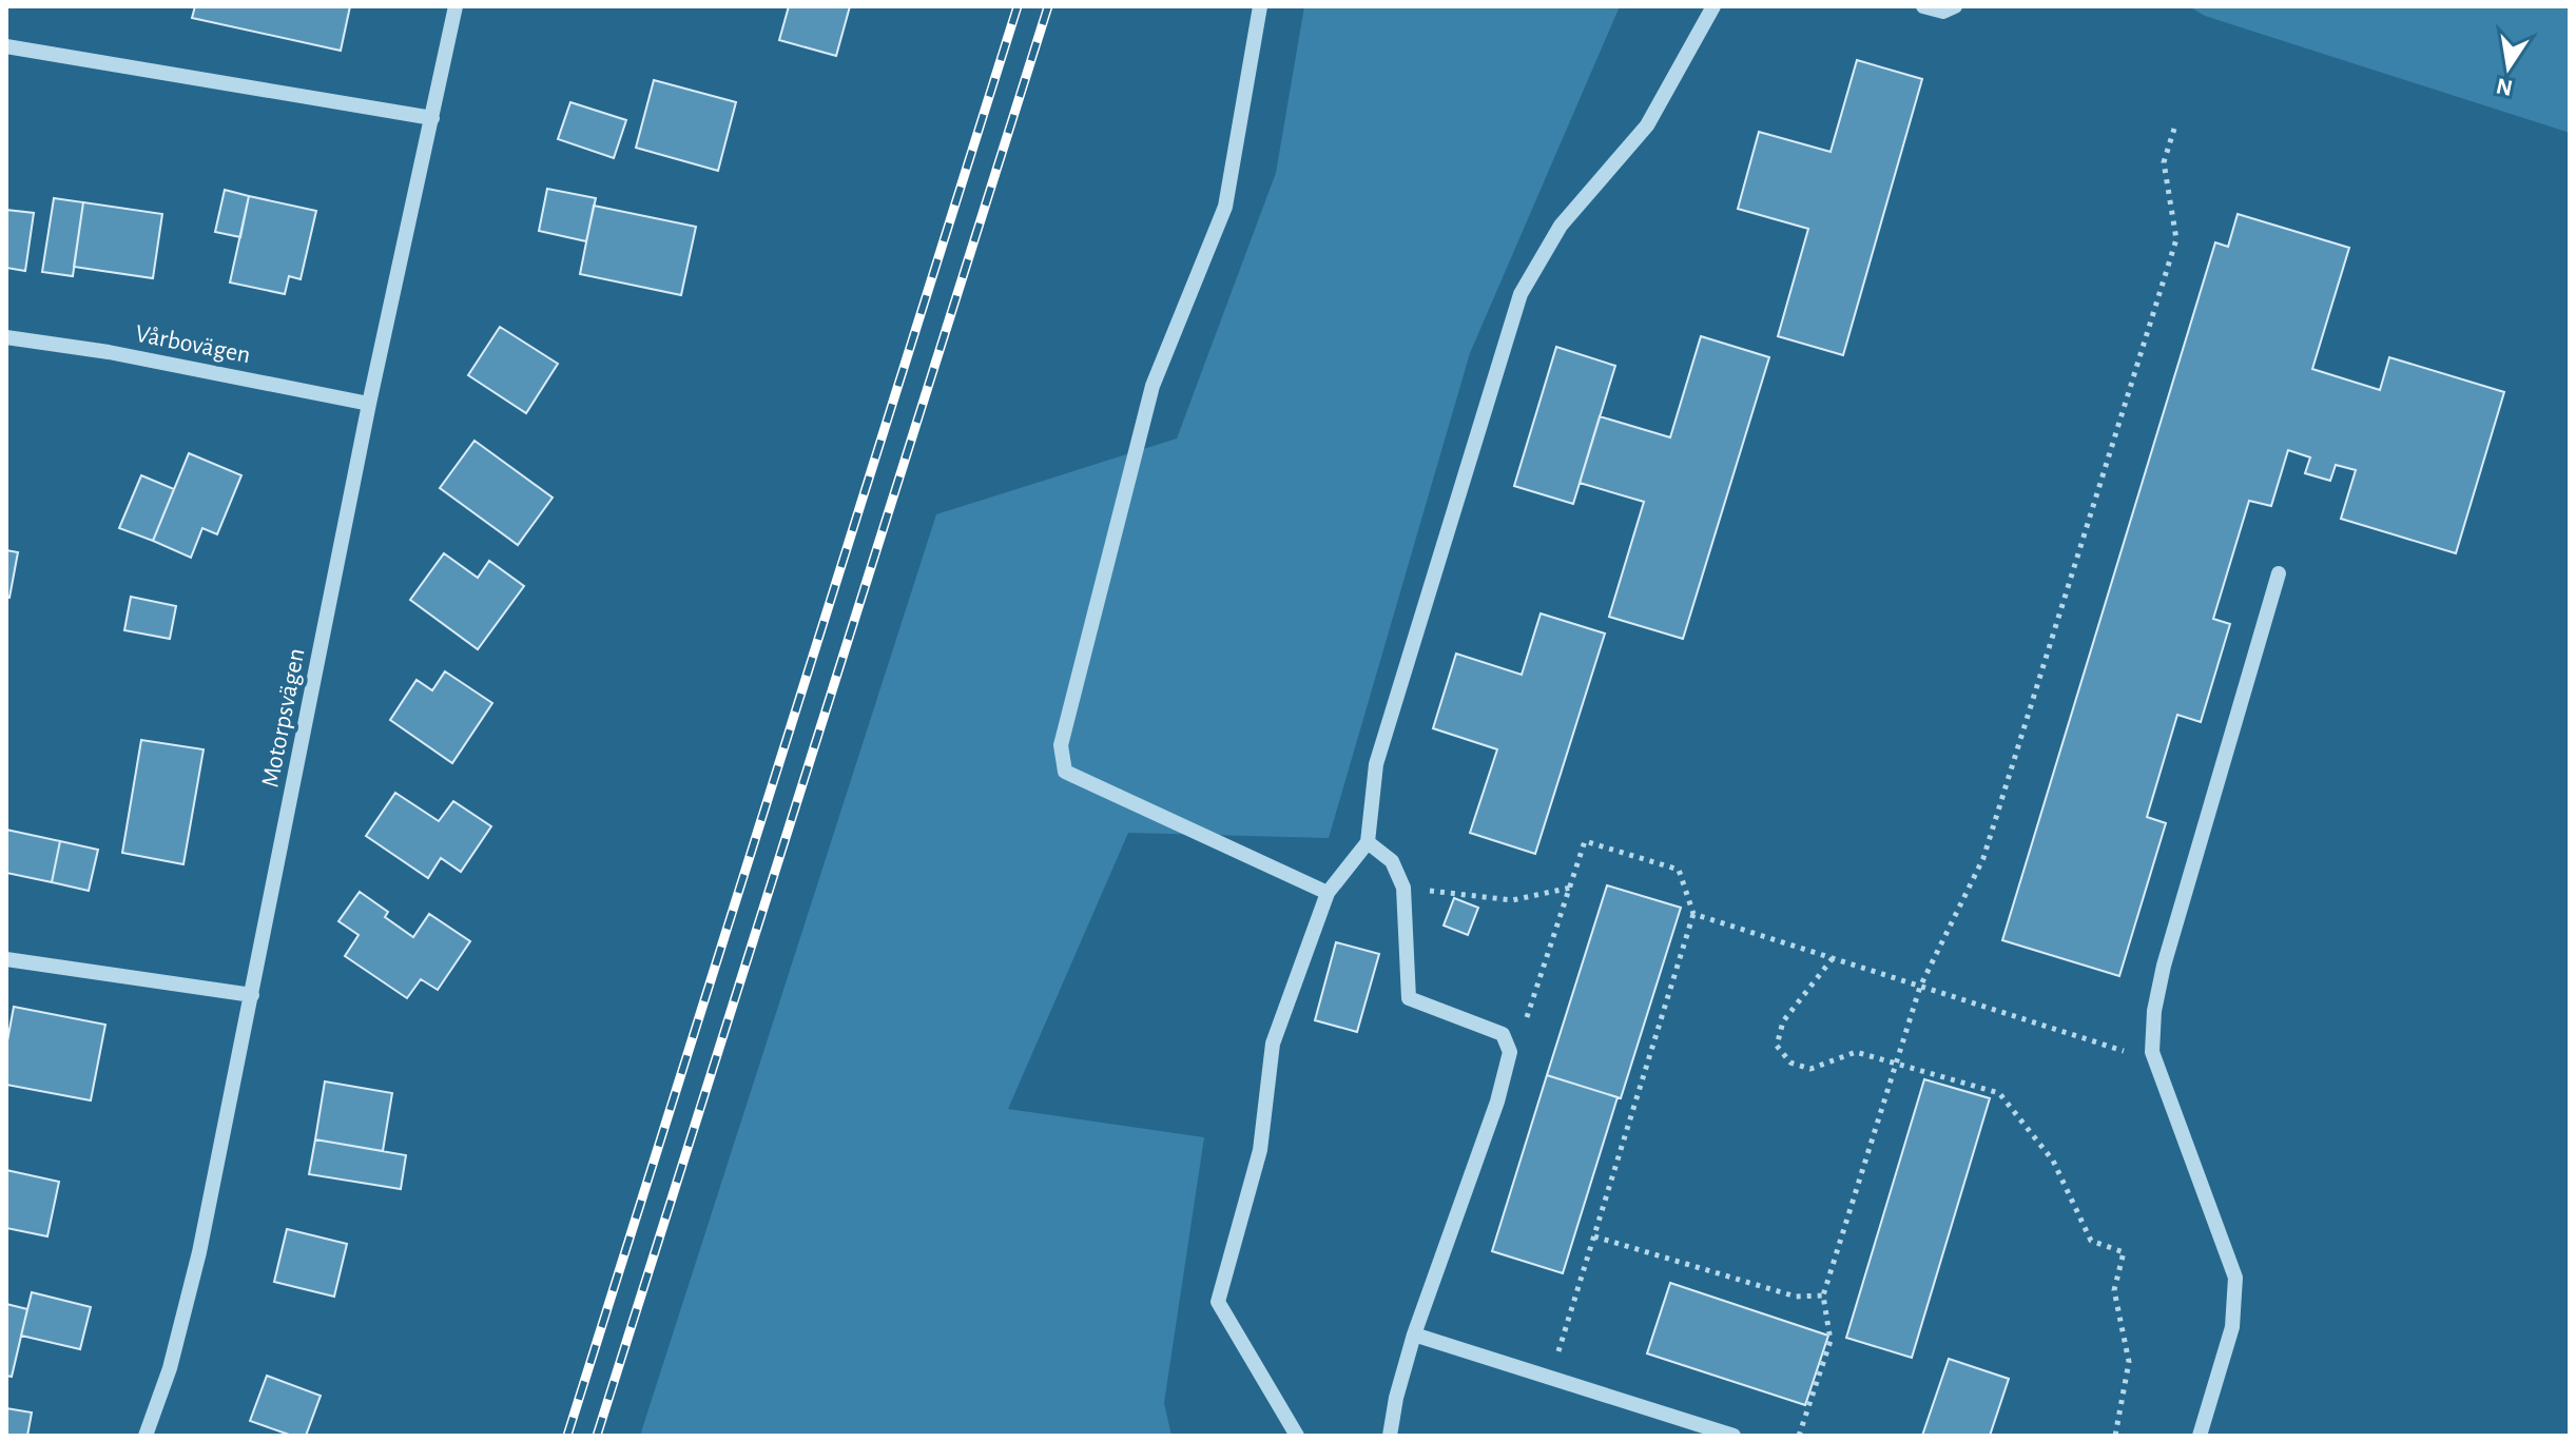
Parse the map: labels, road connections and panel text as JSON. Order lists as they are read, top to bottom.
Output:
{
  "streets": {
    "street": ["Vårbovägen", "Motorpsvägen"]
  },
  "crossings": [
    ["Vårbovägen", "Motorpsvägen"]
  ],
  "north": "bottom"
}
